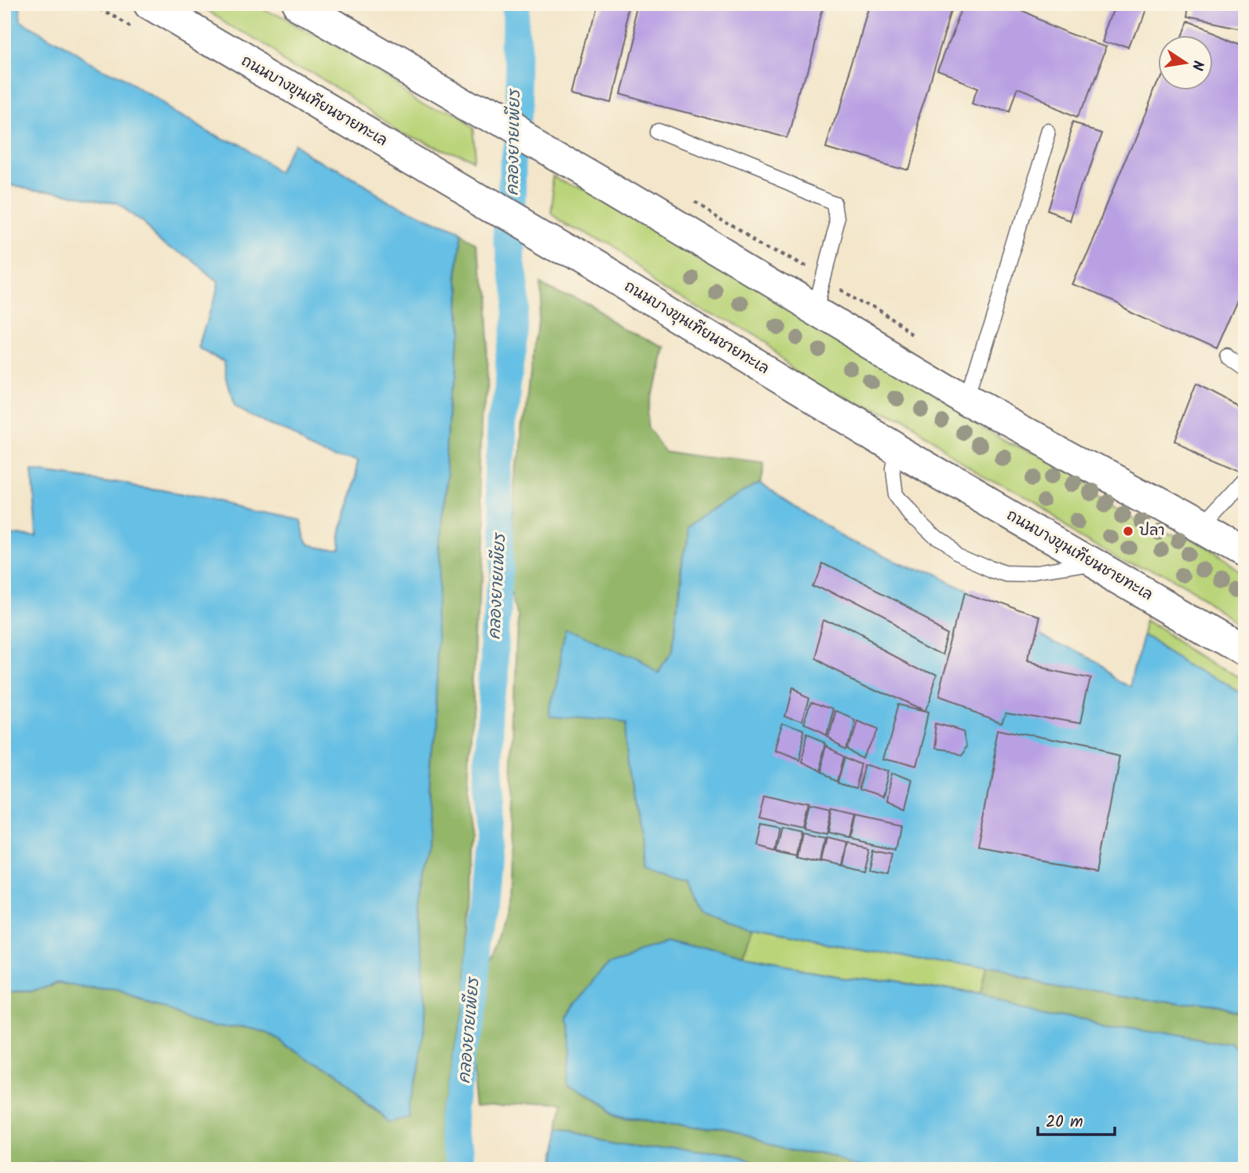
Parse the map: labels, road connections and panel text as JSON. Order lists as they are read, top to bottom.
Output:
{
  "streets": {
    "main road": ["ถนนบางขุนเทียนชายทะเล"]
  },
  "water": ["คลองยายเพียร"],
  "places": ["ปลา"],
  "scale_bar": "20 m",
  "north": "right"
}
